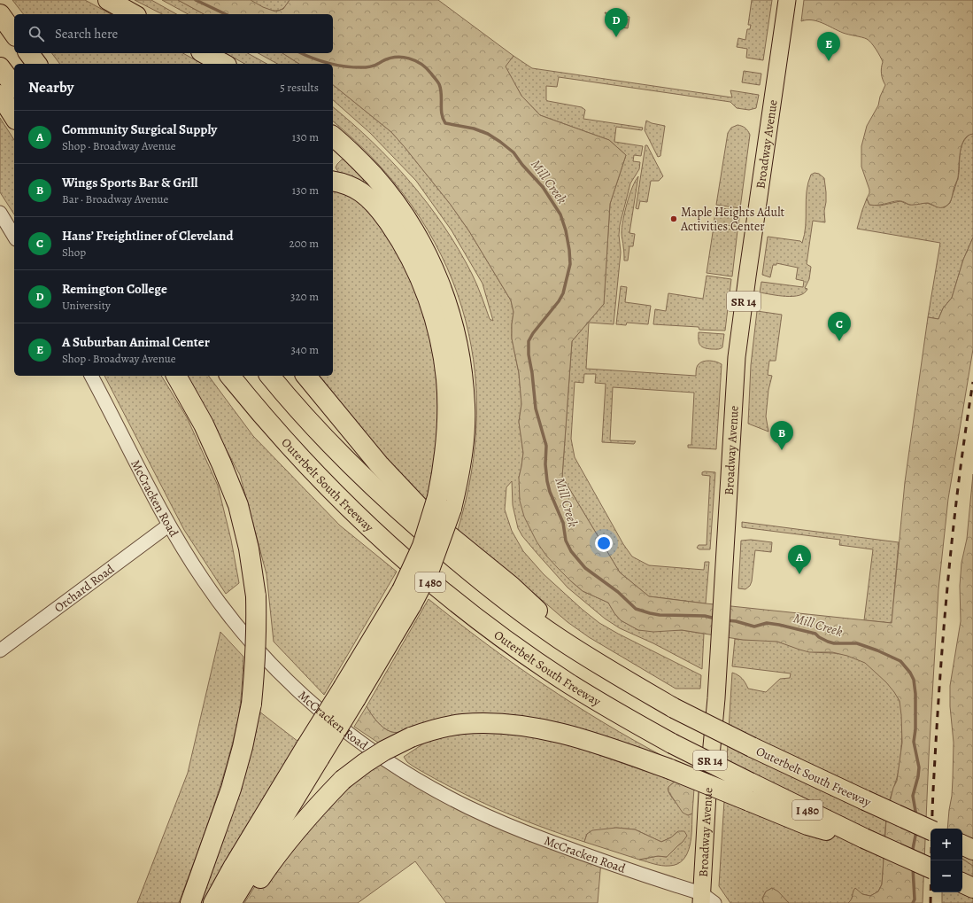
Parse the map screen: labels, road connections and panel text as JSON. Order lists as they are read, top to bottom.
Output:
{
  "streets": {
    "highway": ["Outerbelt South Freeway", "I 480"],
    "main road": ["Broadway Avenue", "SR 14"],
    "street": ["McCracken Road", "Orchard Road"]
  },
  "crossings": [
    ["Broadway Avenue", "McCracken Road"],
    ["McCracken Road", "Orchard Road"]
  ],
  "water": ["Mill Creek"],
  "places": ["Maple Heights Adult Activities Center"],
  "page": {
    "pins": [
      "D",
      "E",
      "C",
      "B",
      "A"
    ],
    "search": "Search here",
    "heading": ["Nearby", "5 results"],
    "list": [
      {
        "mark": "A",
        "name": "Community Surgical Supply",
        "note": "Shop · Broadway Avenue",
        "value": "130 m"
      },
      {
        "mark": "B",
        "name": "Wings Sports Bar & Grill",
        "note": "Bar · Broadway Avenue",
        "value": "130 m"
      },
      {
        "mark": "C",
        "name": "Hans’ Freightliner of Cleveland",
        "note": "Shop",
        "value": "200 m"
      },
      {
        "mark": "D",
        "name": "Remington College",
        "note": "University",
        "value": "320 m"
      },
      {
        "mark": "E",
        "name": "A Suburban Animal Center",
        "note": "Shop · Broadway Avenue",
        "value": "340 m"
      }
    ],
    "map_buttons": ["+", "−"]
  }
}
